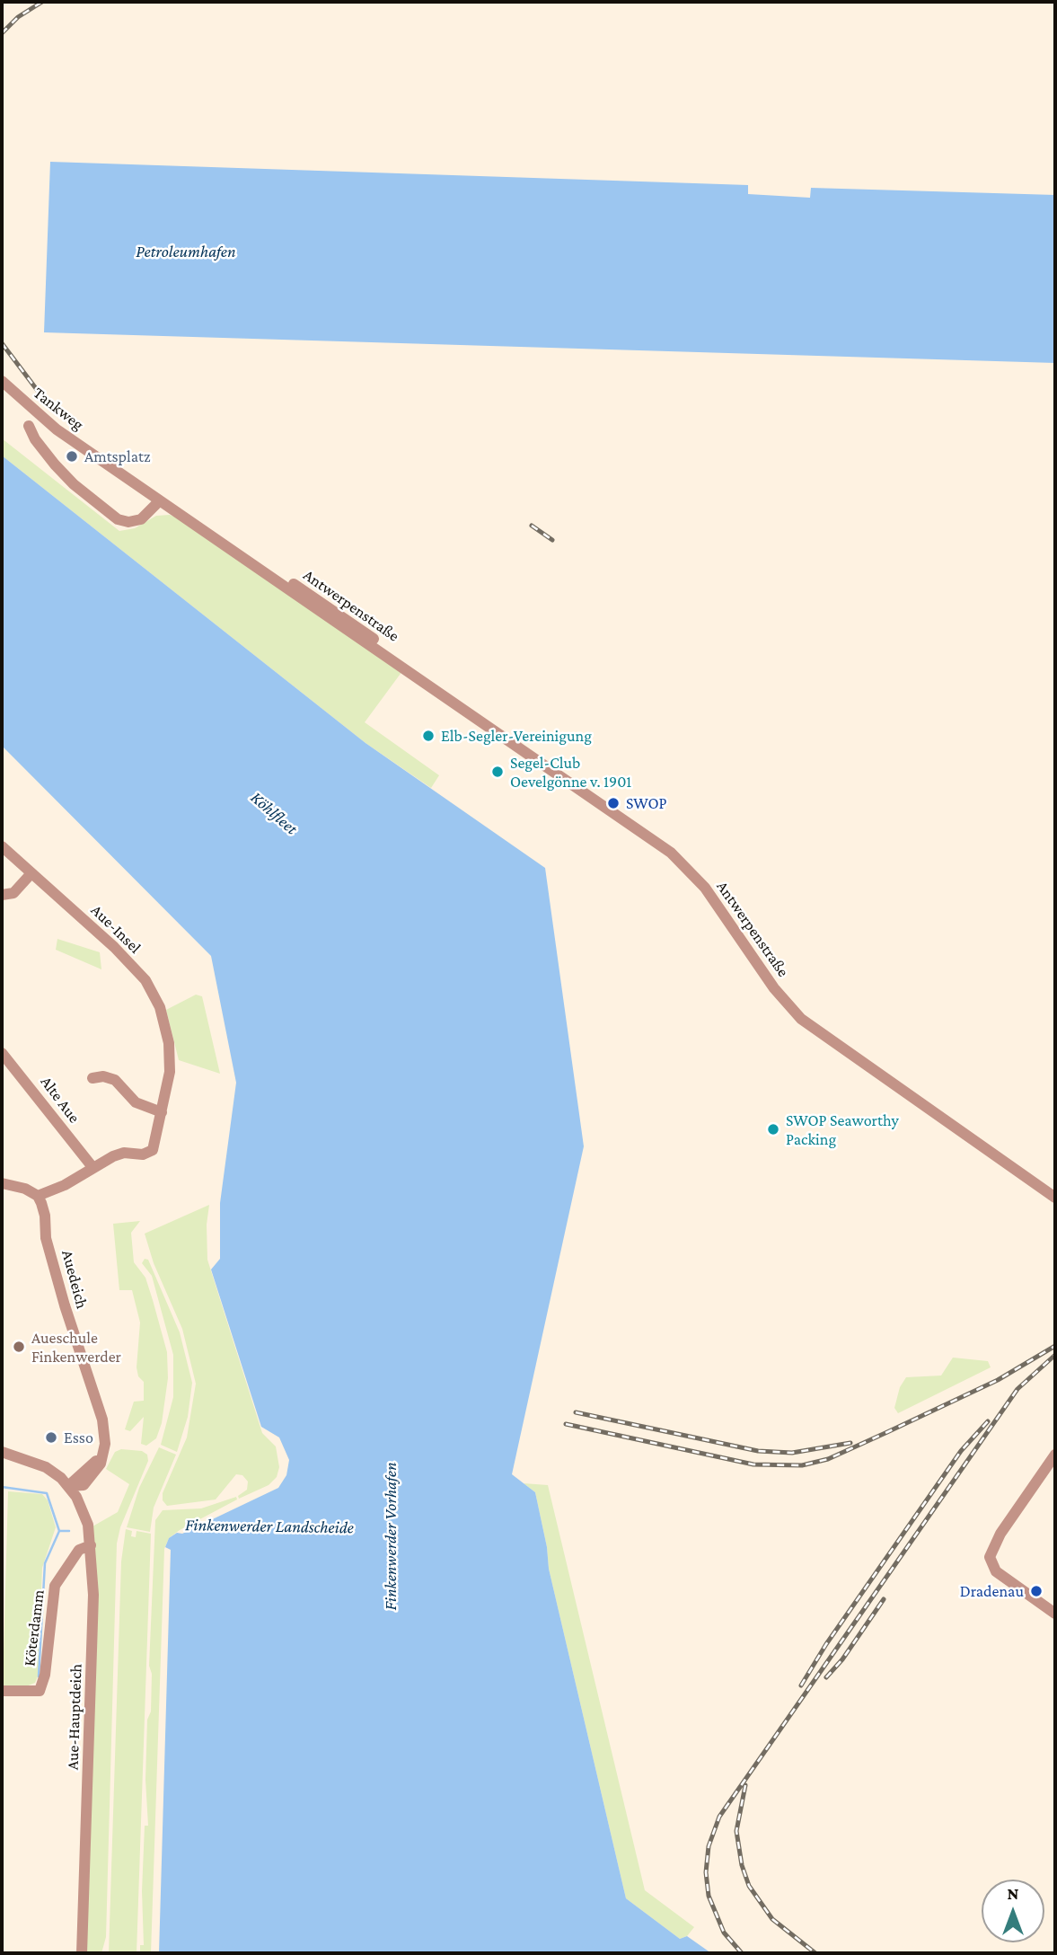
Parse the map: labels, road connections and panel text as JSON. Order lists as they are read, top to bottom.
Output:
{
  "streets": {
    "street": [
      "Tankweg",
      "Antwerpenstraße",
      "Aue-Insel",
      "Alte Aue",
      "Auedeich",
      "Köterdamm",
      "Aue-Hauptdeich"
    ]
  },
  "crossings": [
    ["Tankweg", "Antwerpenstraße"],
    ["Auedeich", "Aue-Hauptdeich"],
    ["Köterdamm", "Aue-Hauptdeich"]
  ],
  "water": [
    "Petroleumhafen",
    "Köhlfleet",
    "Finkenwerder Landscheide",
    "Finkenwerder Vorhafen"
  ],
  "places": [
    "Amtsplatz",
    "Elb-Segler-Vereinigung",
    "Segel-Club Oevelgönne v. 1901",
    "SWOP",
    "SWOP Seaworthy Packing",
    "Aueschule Finkenwerder",
    "Esso",
    "Dradenau"
  ],
  "north": "top"
}
